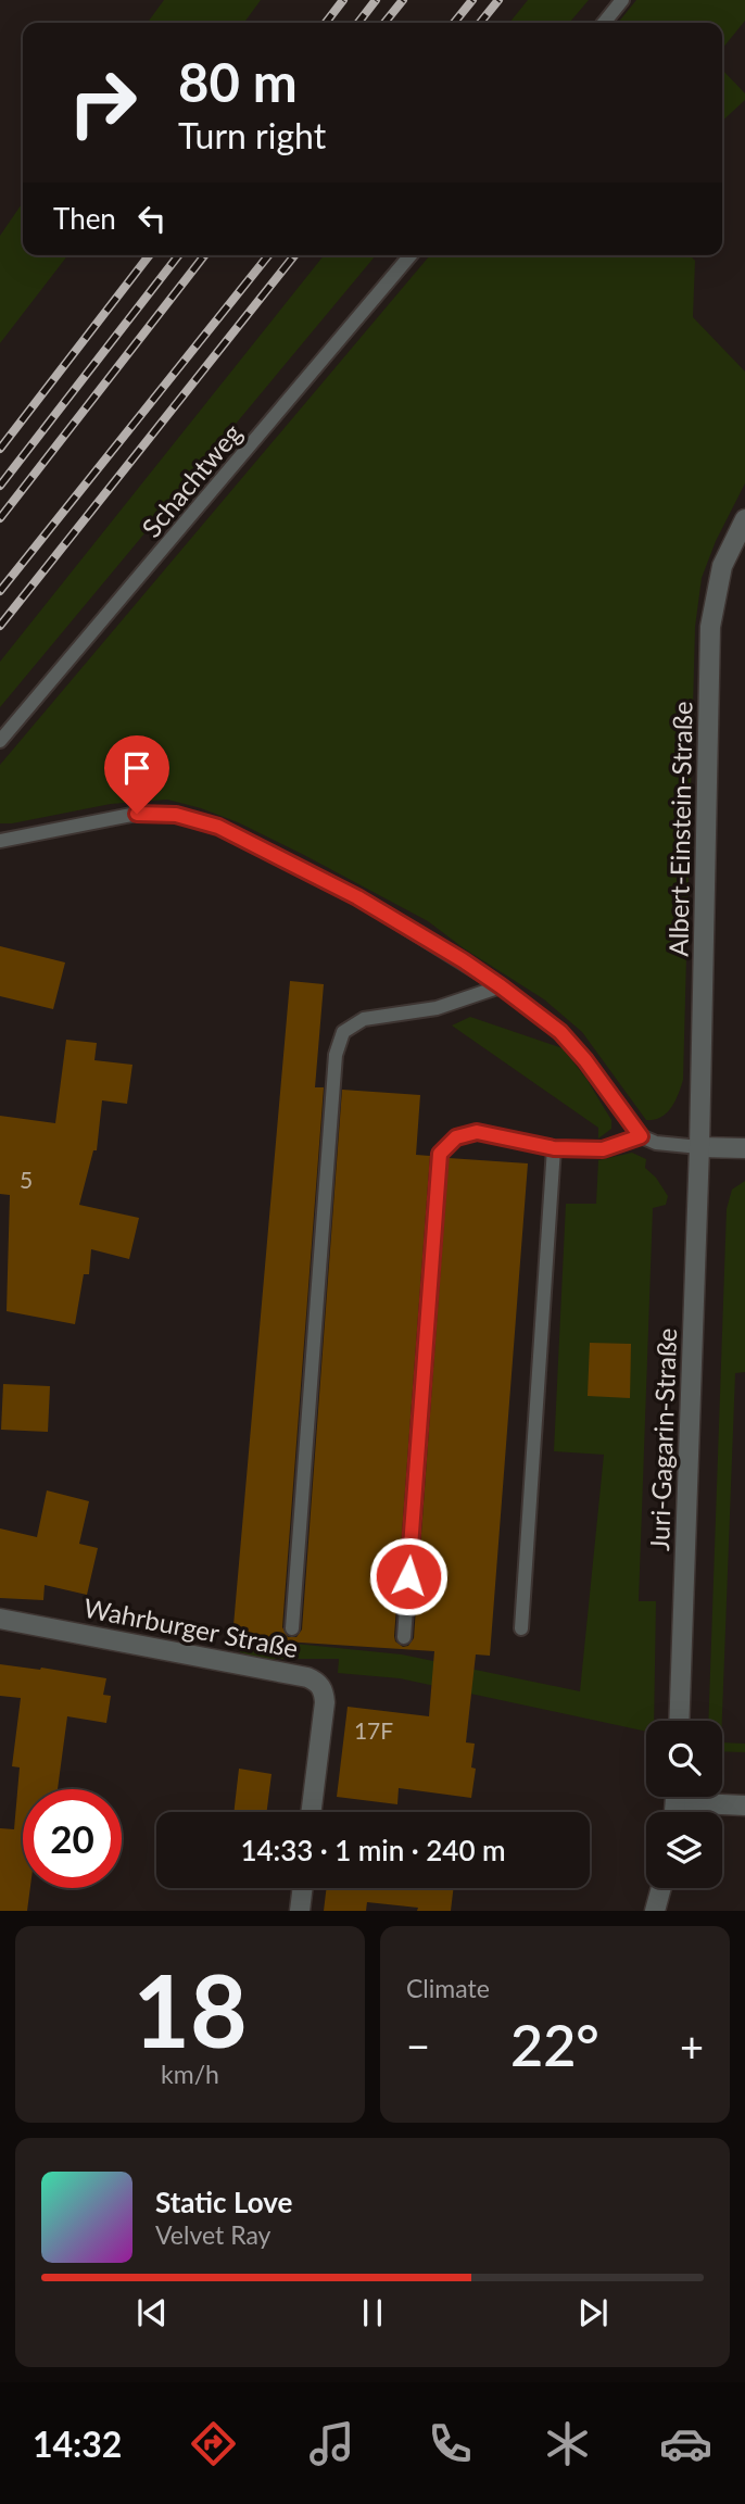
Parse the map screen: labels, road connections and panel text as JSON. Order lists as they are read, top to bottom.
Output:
{
  "streets": {
    "street": ["Albert-Einstein-Straße", "Juri-Gagarin-Straße", "Wahrburger Straße"],
    "lane": ["Schachtweg"]
  },
  "crossings": [
    ["Albert-Einstein-Straße", "Juri-Gagarin-Straße"]
  ],
  "house_numbers": ["5", "17F"],
  "page": {
    "turn": ["80 m", "Turn right"],
    "then": "Then",
    "limit": "20",
    "trip": "14:33 · 1 min · 240 m",
    "tile": [
      ["18", "km/h"],
      "Climate"
    ],
    "heat": ["−", "22°", "+"],
    "song": ["Static Love", "Velvet Ray"],
    "tabs": "14:32"
  }
}
